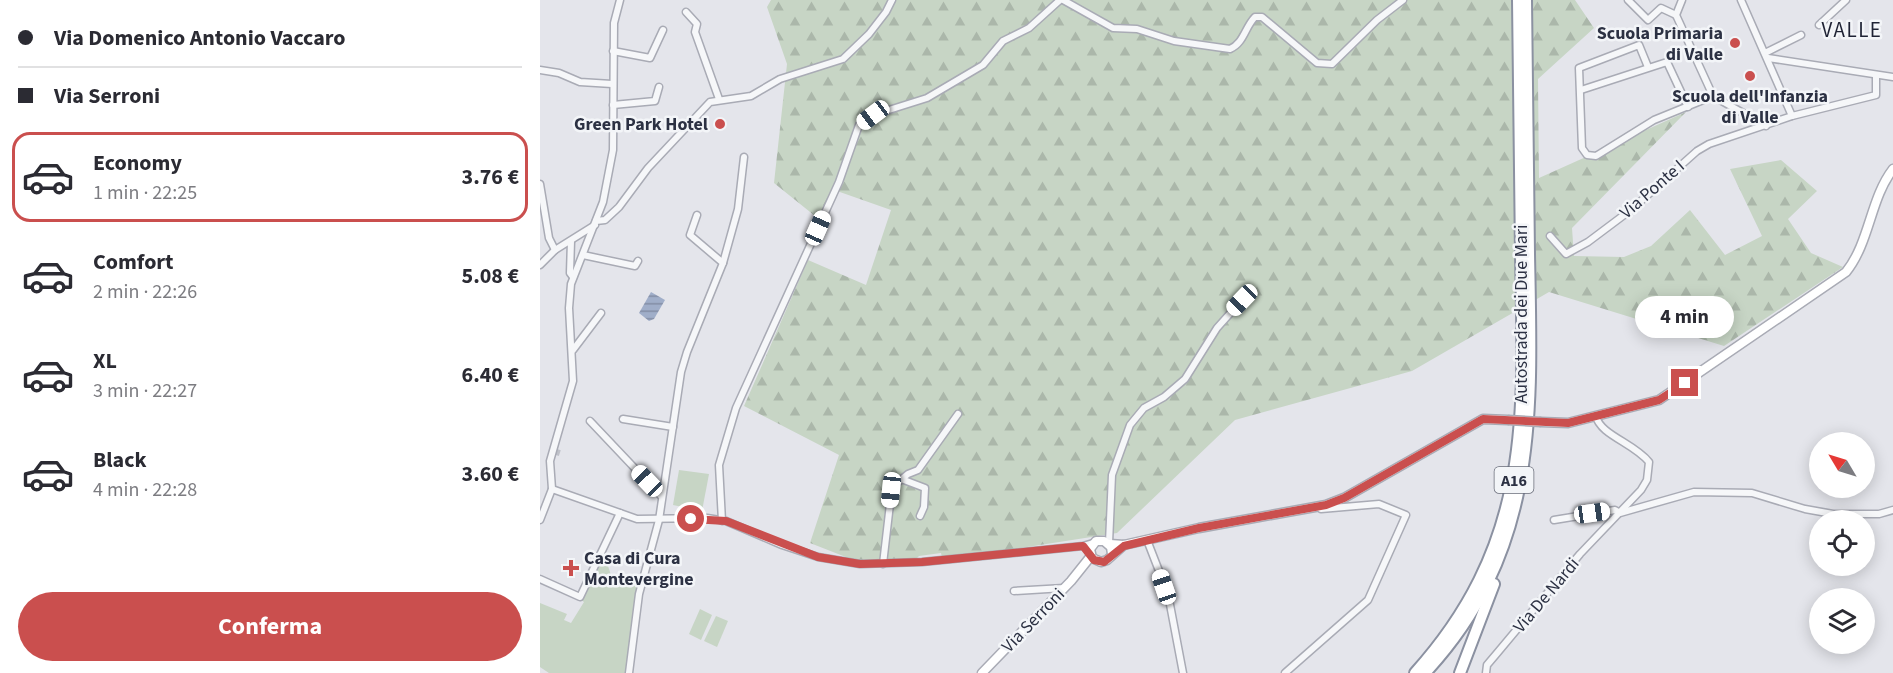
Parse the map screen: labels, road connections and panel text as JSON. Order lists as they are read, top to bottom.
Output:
{
  "streets": {
    "highway": ["Autostrada dei Due Mari", "A16"],
    "main road": ["Via Serroni"],
    "street": ["Via Ponte I", "Via De Nardi"]
  },
  "crossings": [
    ["Via De Nardi", "Via Serroni"]
  ],
  "districts": ["VALLE"],
  "places": {
    "other": ["Scuola Primaria di Valle", "Scuola dell'Infanzia di Valle", "Green Park Hotel"],
    "health": ["Casa di Cura Montevergine"]
  },
  "north": "top left",
  "page": {
    "banner": ["Via Domenico Antonio Vaccaro", "Via Serroni"],
    "list": [
      {
        "name": "Economy",
        "note": "1 min · 22:25",
        "value": "3.76 €"
      },
      {
        "name": "Comfort",
        "note": "2 min · 22:26",
        "value": "5.08 €"
      },
      {
        "name": "XL",
        "note": "3 min · 22:27",
        "value": "6.40 €"
      },
      {
        "name": "Black",
        "note": "4 min · 22:28",
        "value": "3.60 €"
      }
    ],
    "bubble": "4 min",
    "buttons": "Conferma"
  }
}
